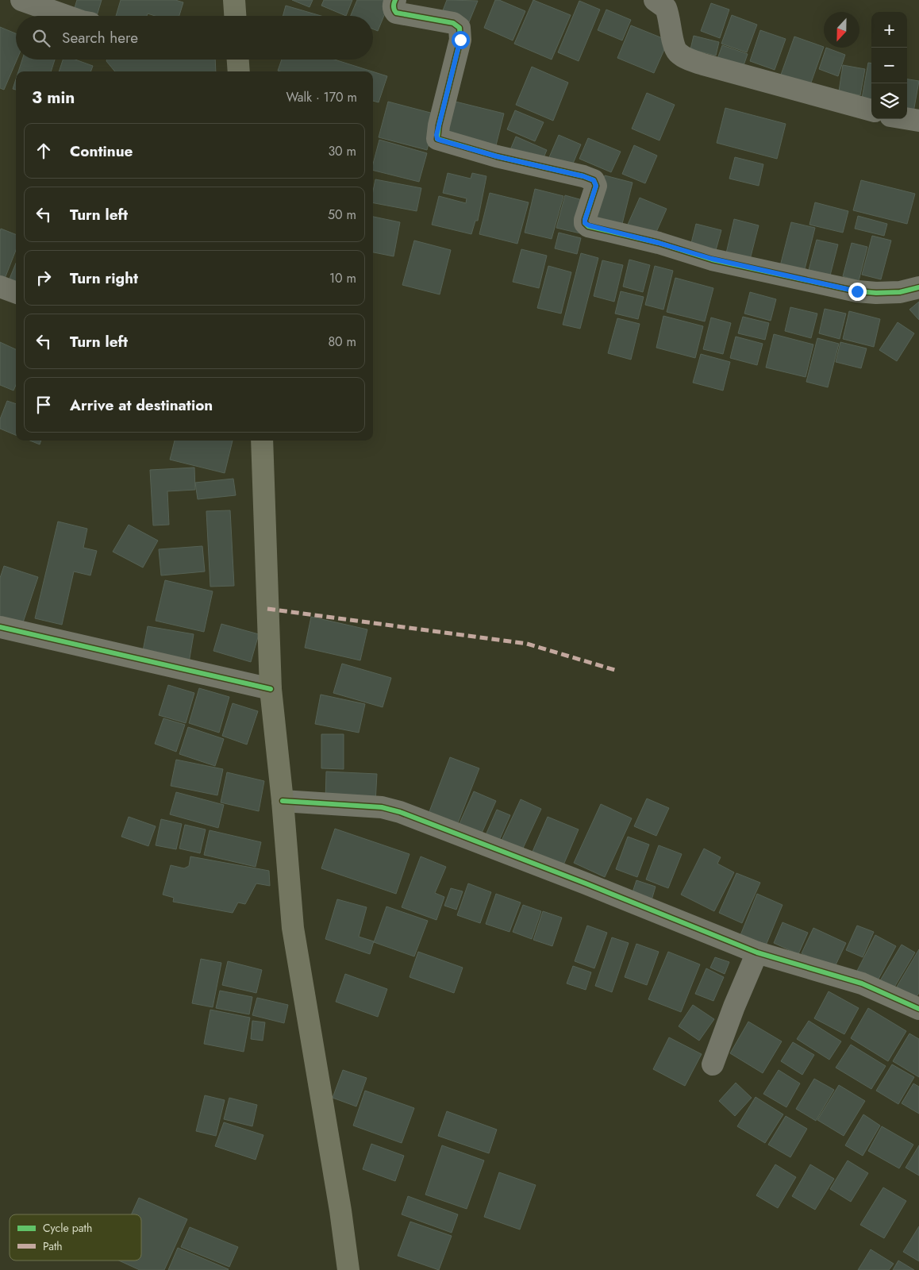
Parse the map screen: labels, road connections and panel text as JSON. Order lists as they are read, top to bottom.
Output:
{
  "legend": ["Cycle path", "Path"],
  "north": "bottom",
  "page": {
    "map_buttons": ["+", "−"],
    "search": "Search here",
    "heading": ["3 min", "Walk · 170 m"],
    "list": [
      ["Continue", "30 m"],
      ["Turn left", "50 m"],
      ["Turn right", "10 m"],
      ["Turn left", "80 m"],
      "Arrive at destination"
    ]
  }
}
